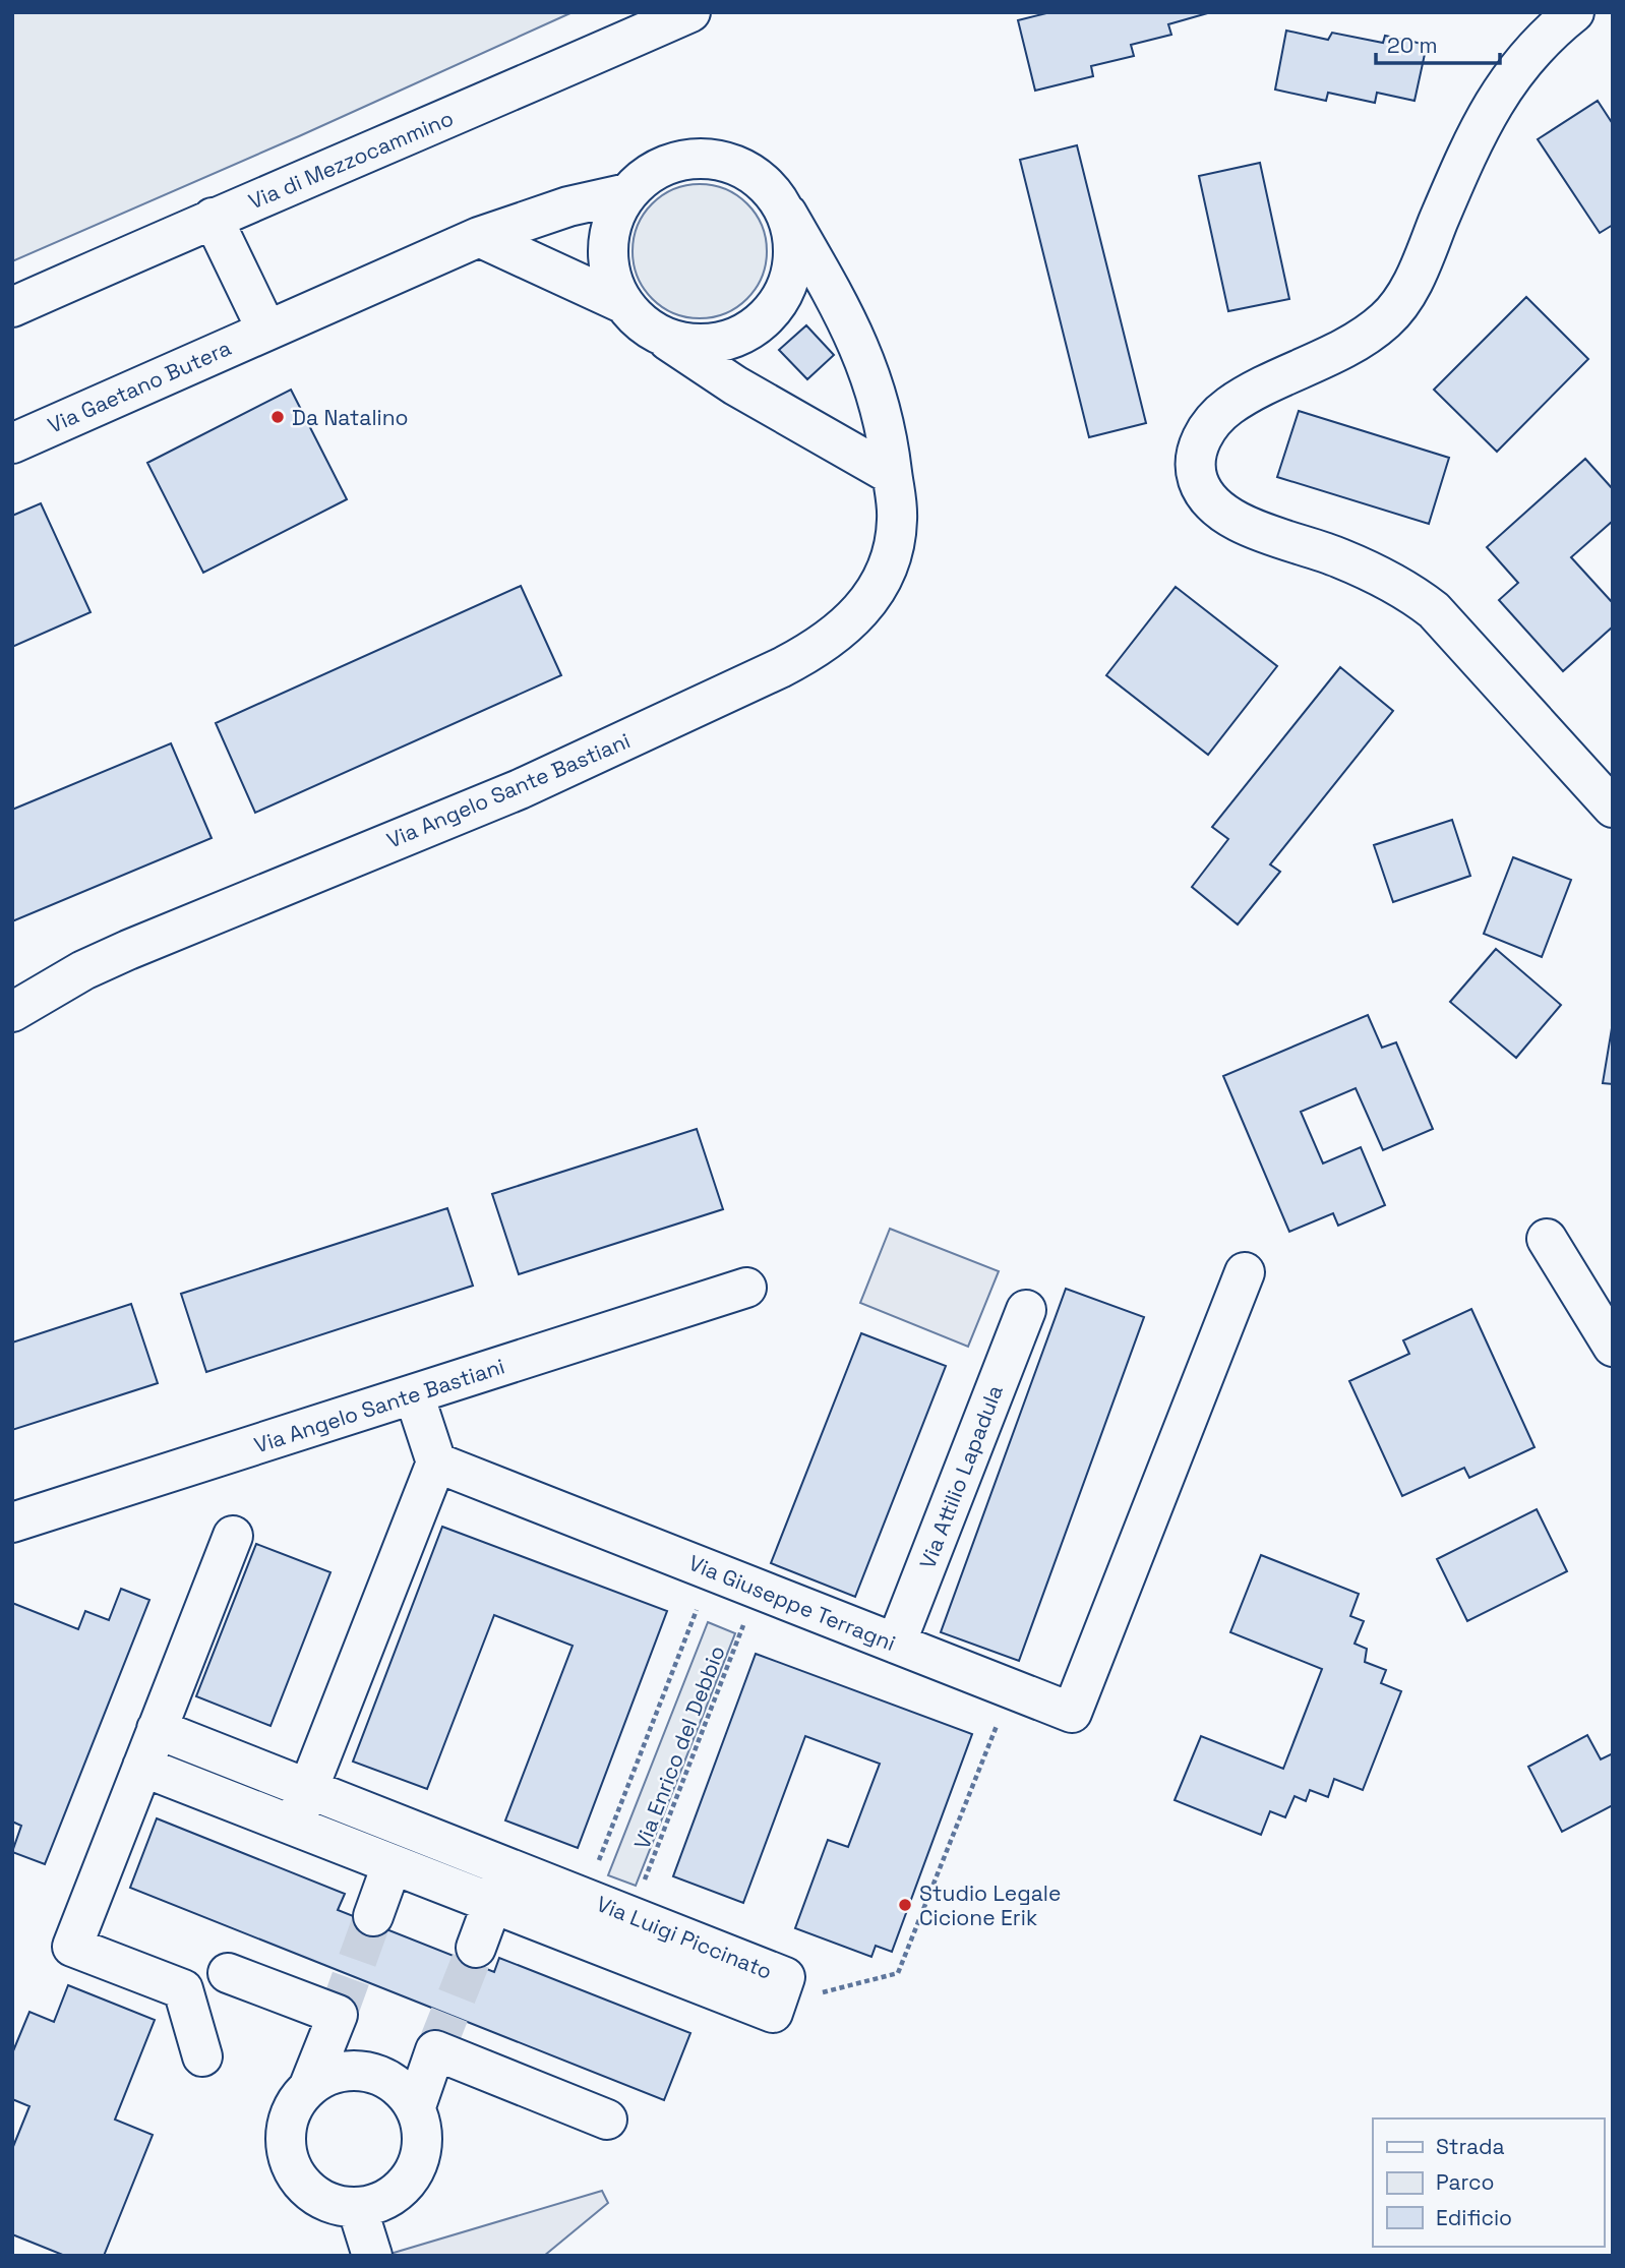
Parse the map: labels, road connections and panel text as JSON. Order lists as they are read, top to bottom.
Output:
{
  "streets": {
    "street": [
      "Via di Mezzocammino",
      "Via Gaetano Butera",
      "Via Angelo Sante Bastiani",
      "Via Attilio Lapadula",
      "Via Giuseppe Terragni",
      "Via Luigi Piccinato"
    ],
    "path": ["Via Enrico del Debbio"]
  },
  "crossings": [
    ["Via Gaetano Butera", "Via Angelo Sante Bastiani"],
    ["Via Attilio Lapadula", "Via Giuseppe Terragni"],
    ["Via Giuseppe Terragni", "Via Enrico del Debbio"],
    ["Via Enrico del Debbio", "Via Luigi Piccinato"]
  ],
  "places": ["Da Natalino", "Studio Legale Cicione Erik"],
  "legend": ["Strada", "Parco", "Edificio"],
  "scale_bar": "20 m"
}
